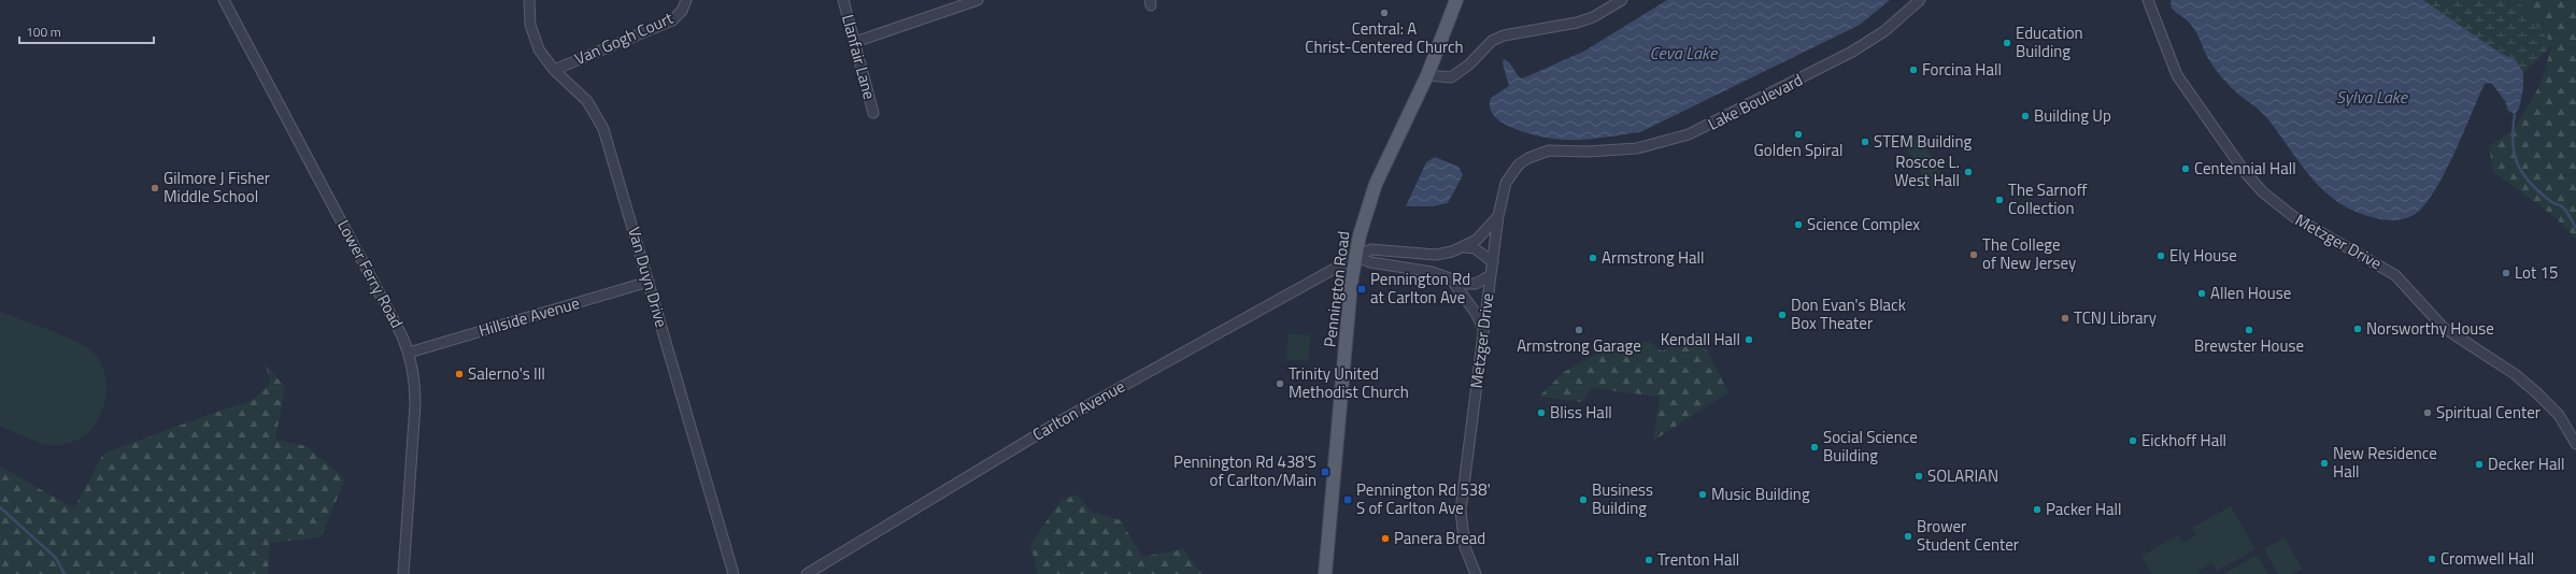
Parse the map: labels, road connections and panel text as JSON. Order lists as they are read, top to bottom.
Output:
{
  "streets": {
    "main road": ["Pennington Road"],
    "street": [
      "Van Gogh Court",
      "Llanfair Lane",
      "Lake Boulevard",
      "Metzger Drive",
      "Lower Ferry Road",
      "Van Duyn Drive",
      "Hillside Avenue",
      "Carlton Avenue"
    ]
  },
  "crossings": [
    ["Van Gogh Court", "Van Duyn Drive"],
    ["Lake Boulevard", "Metzger Drive"],
    ["Metzger Drive", "Carlton Avenue"],
    ["Lower Ferry Road", "Hillside Avenue"],
    ["Van Duyn Drive", "Hillside Avenue"],
    ["Pennington Road", "Carlton Avenue"]
  ],
  "water": ["Ceva Lake", "Sylva Lake"],
  "places": {
    "other": [
      "Central: A Christ-Centered Church",
      "Education Building",
      "Forcina Hall",
      "Building Up",
      "Golden Spiral",
      "STEM Building",
      "Centennial Hall",
      "Roscoe L. West Hall",
      "Gilmore J Fisher Middle School",
      "The Sarnoff Collection",
      "Science Complex",
      "The College of New Jersey",
      "Ely House",
      "Armstrong Hall",
      "Lot 15",
      "Allen House",
      "Don Evan's Black Box Theater",
      "TCNJ Library",
      "Norsworthy House",
      "Armstrong Garage",
      "Brewster House",
      "Kendall Hall",
      "Salerno's III",
      "Trinity United Methodist Church",
      "Bliss Hall",
      "Spiritual Center",
      "Eickhoff Hall",
      "Social Science Building",
      "New Residence Hall",
      "Decker Hall",
      "SOLARIAN",
      "Music Building",
      "Business Building",
      "Packer Hall",
      "Brower Student Center",
      "Panera Bread",
      "Cromwell Hall",
      "Trenton Hall"
    ],
    "transit": ["Pennington Rd at Carlton Ave", "Pennington Rd 438'S of Carlton/Main", "Pennington Rd 538' S of Carlton Ave"]
  },
  "scale_bar": "100 m"
}
